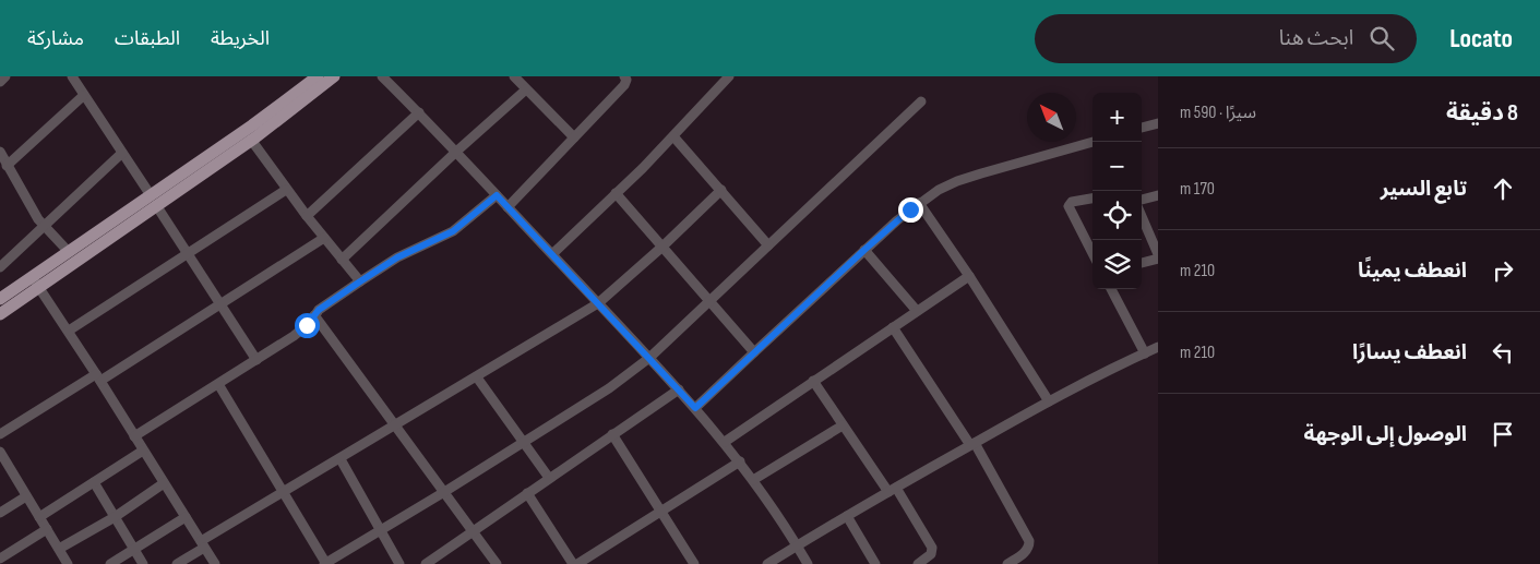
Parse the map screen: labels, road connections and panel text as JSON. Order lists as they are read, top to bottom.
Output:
{
  "north": "top left",
  "page": {
    "header": "Locato",
    "search": "ابحث هنا",
    "nav": ["الخريطة", "الطبقات", "مشاركة"],
    "heading": ["8 دقيقة", "سيرًا · 590 m"],
    "map_buttons": ["+", "−"],
    "list": [
      ["تابع السير", "170 m"],
      ["انعطف يمينًا", "210 m"],
      ["انعطف يسارًا", "210 m"],
      "الوصول إلى الوجهة"
    ]
  }
}
